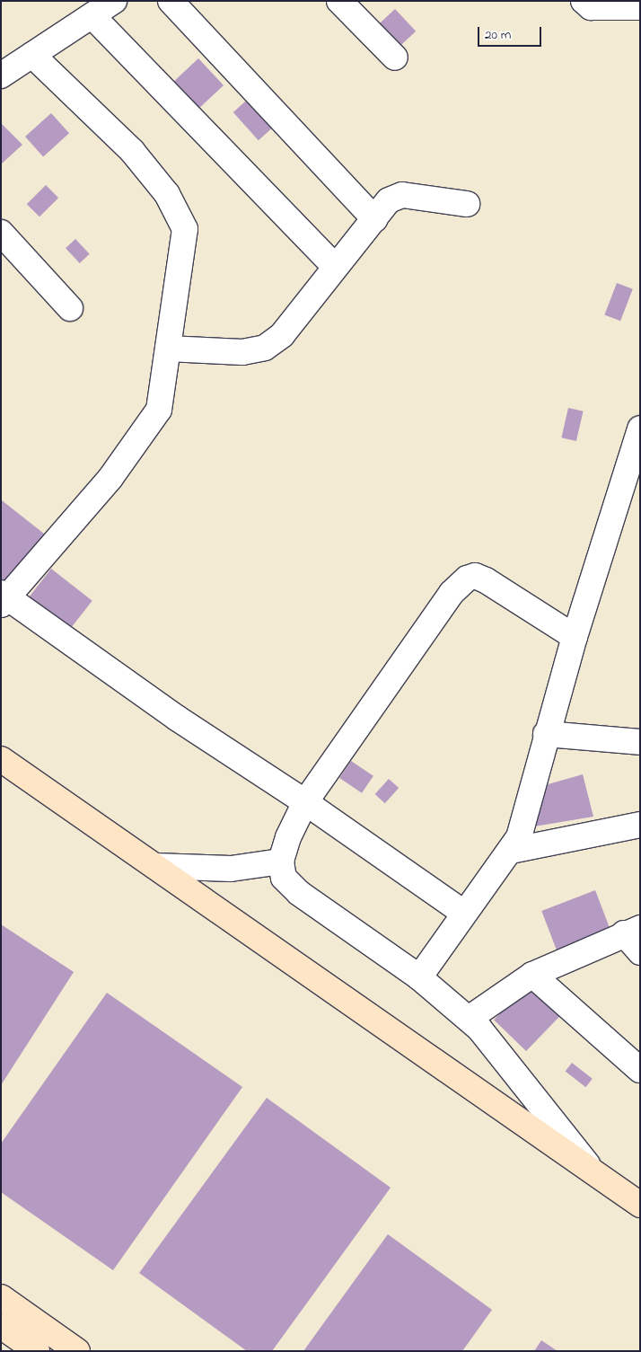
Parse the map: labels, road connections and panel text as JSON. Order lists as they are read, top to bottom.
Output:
{
  "scale_bar": "20 m"
}
